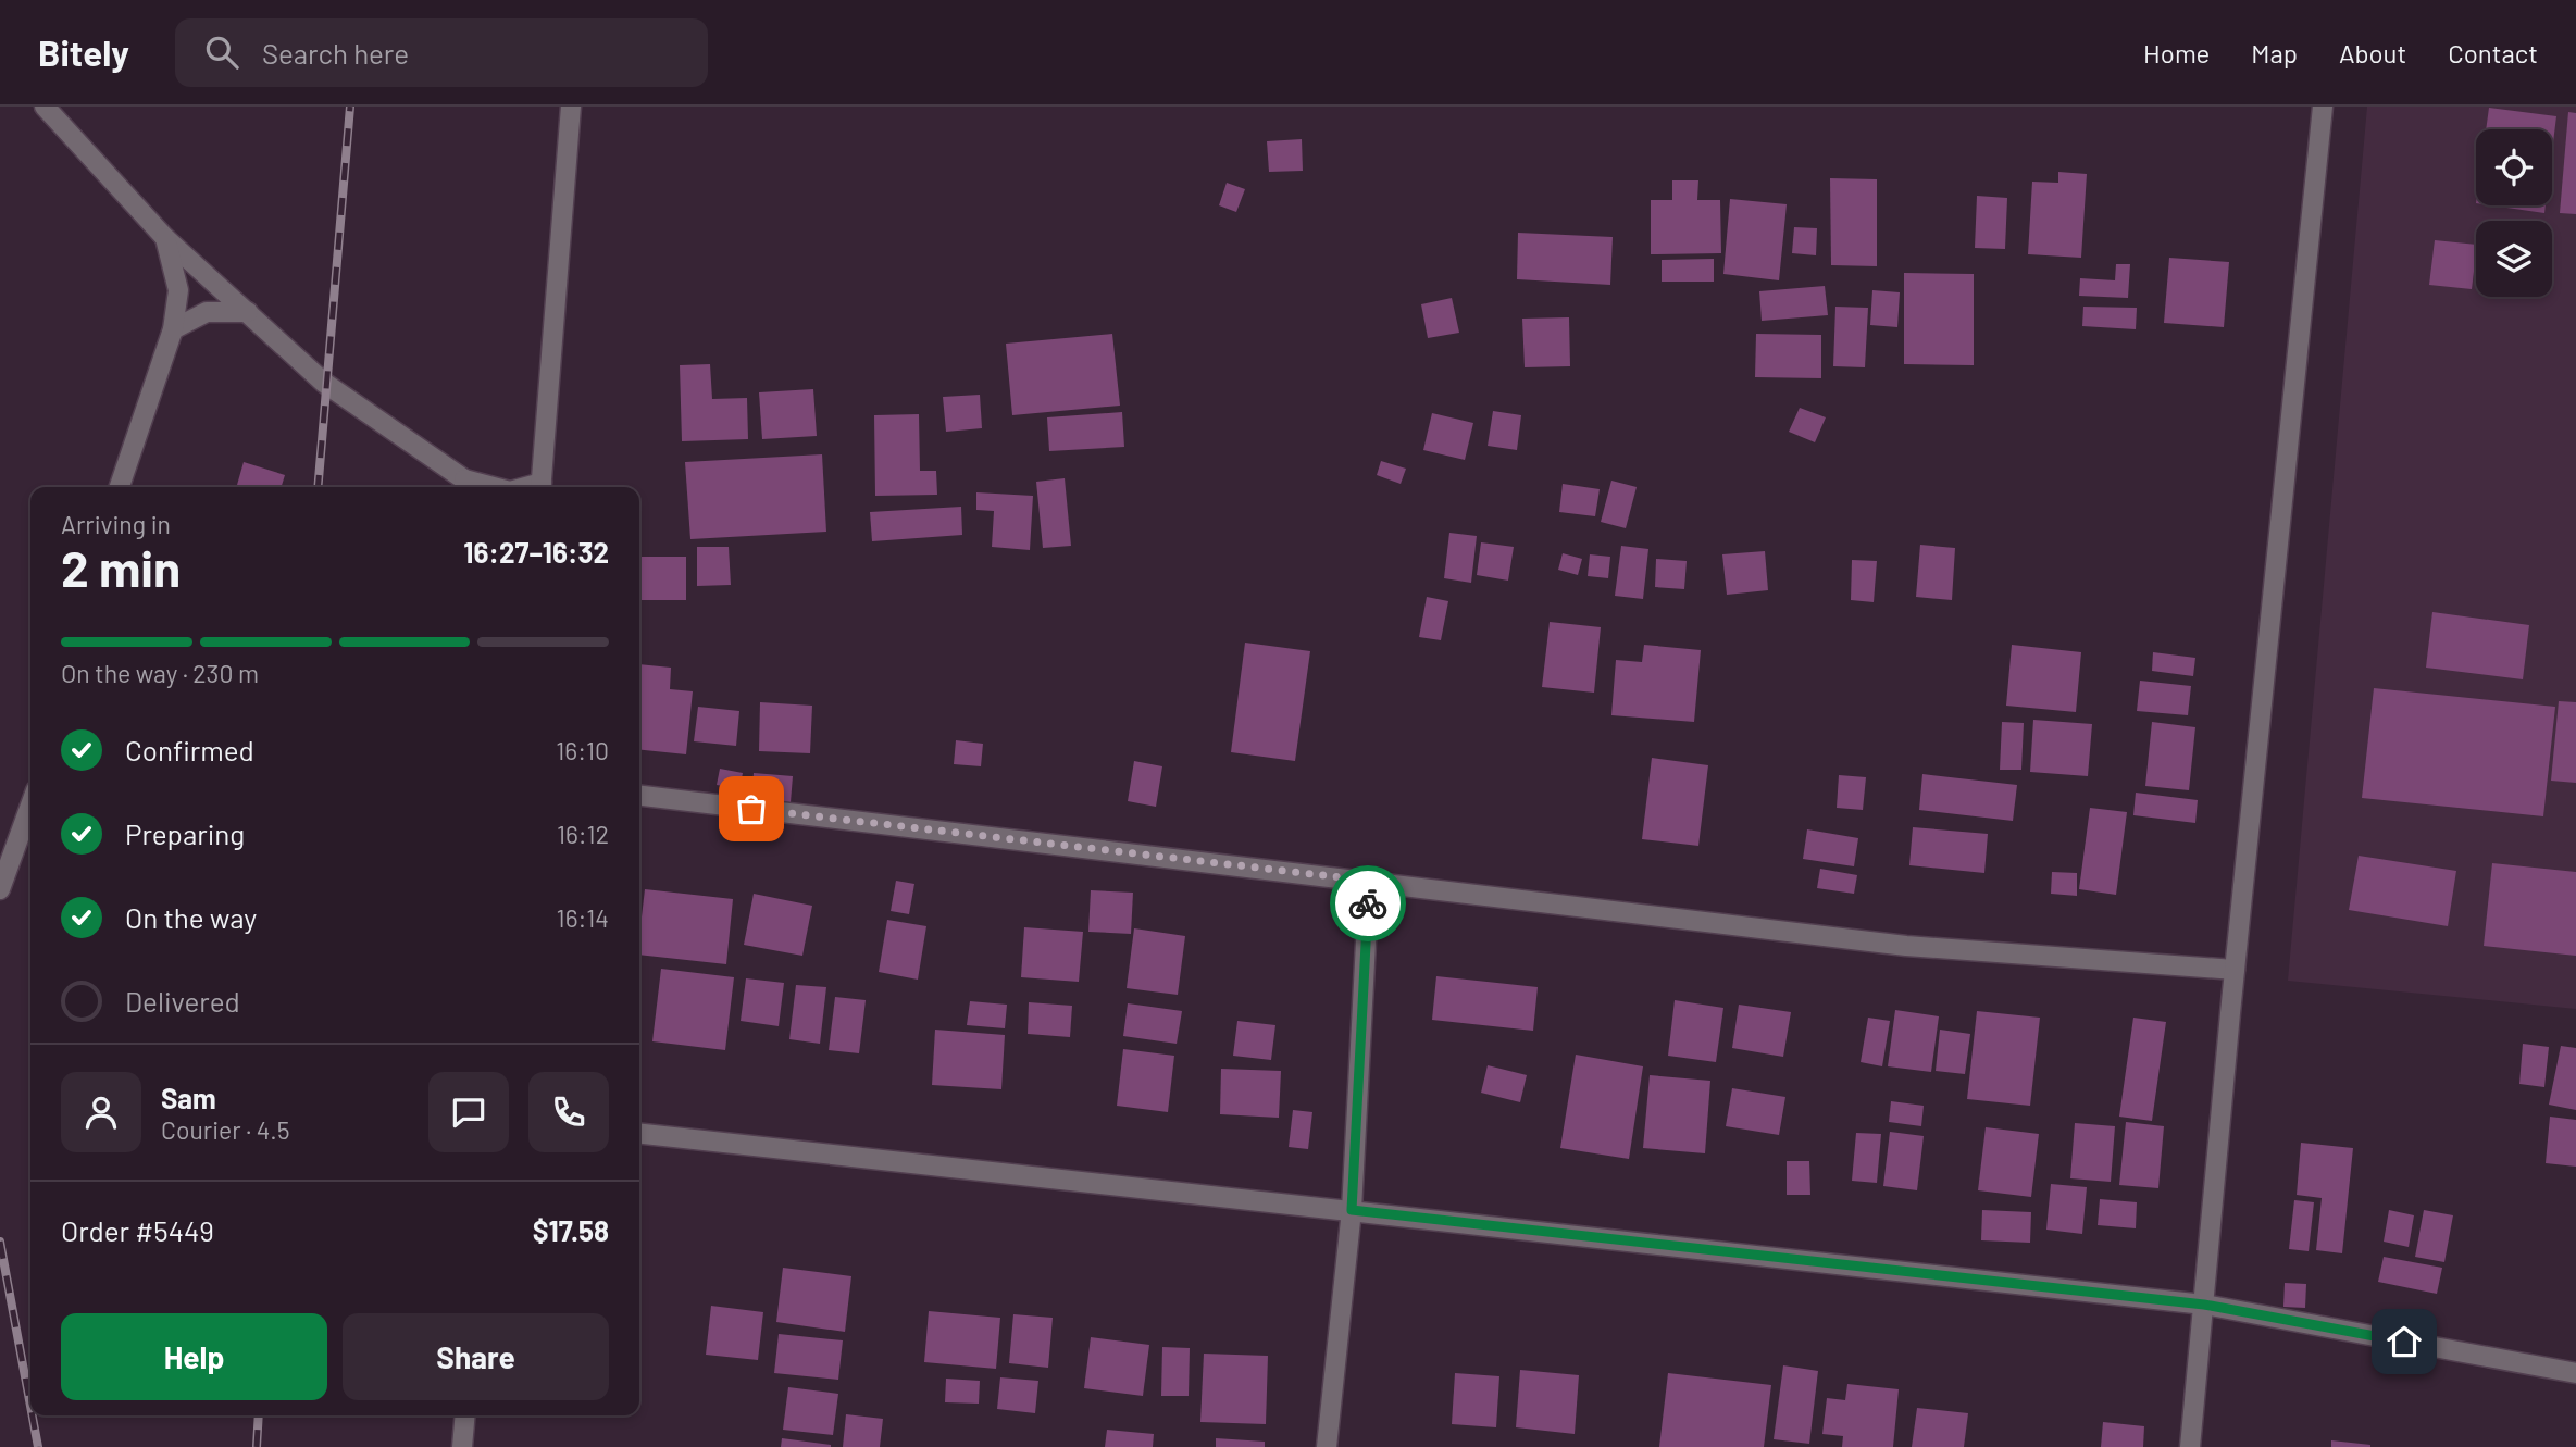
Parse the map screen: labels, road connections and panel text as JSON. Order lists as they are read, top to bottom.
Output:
{
  "page": {
    "header": "Bitely",
    "search": "Search here",
    "nav": [
      "Home",
      "Map",
      "About",
      "Contact"
    ],
    "heading": ["2 min", "Arriving in", "16:27–16:32"],
    "panel": [
      "Sam",
      "Courier · 4.5",
      "Order #5449",
      "$17.58"
    ],
    "bar": "On the way · 230 m",
    "list": [
      ["Confirmed", "16:10"],
      ["Preparing", "16:12"],
      ["On the way", "16:14"],
      "Delivered"
    ],
    "buttons": ["Help", "Share"]
  }
}
